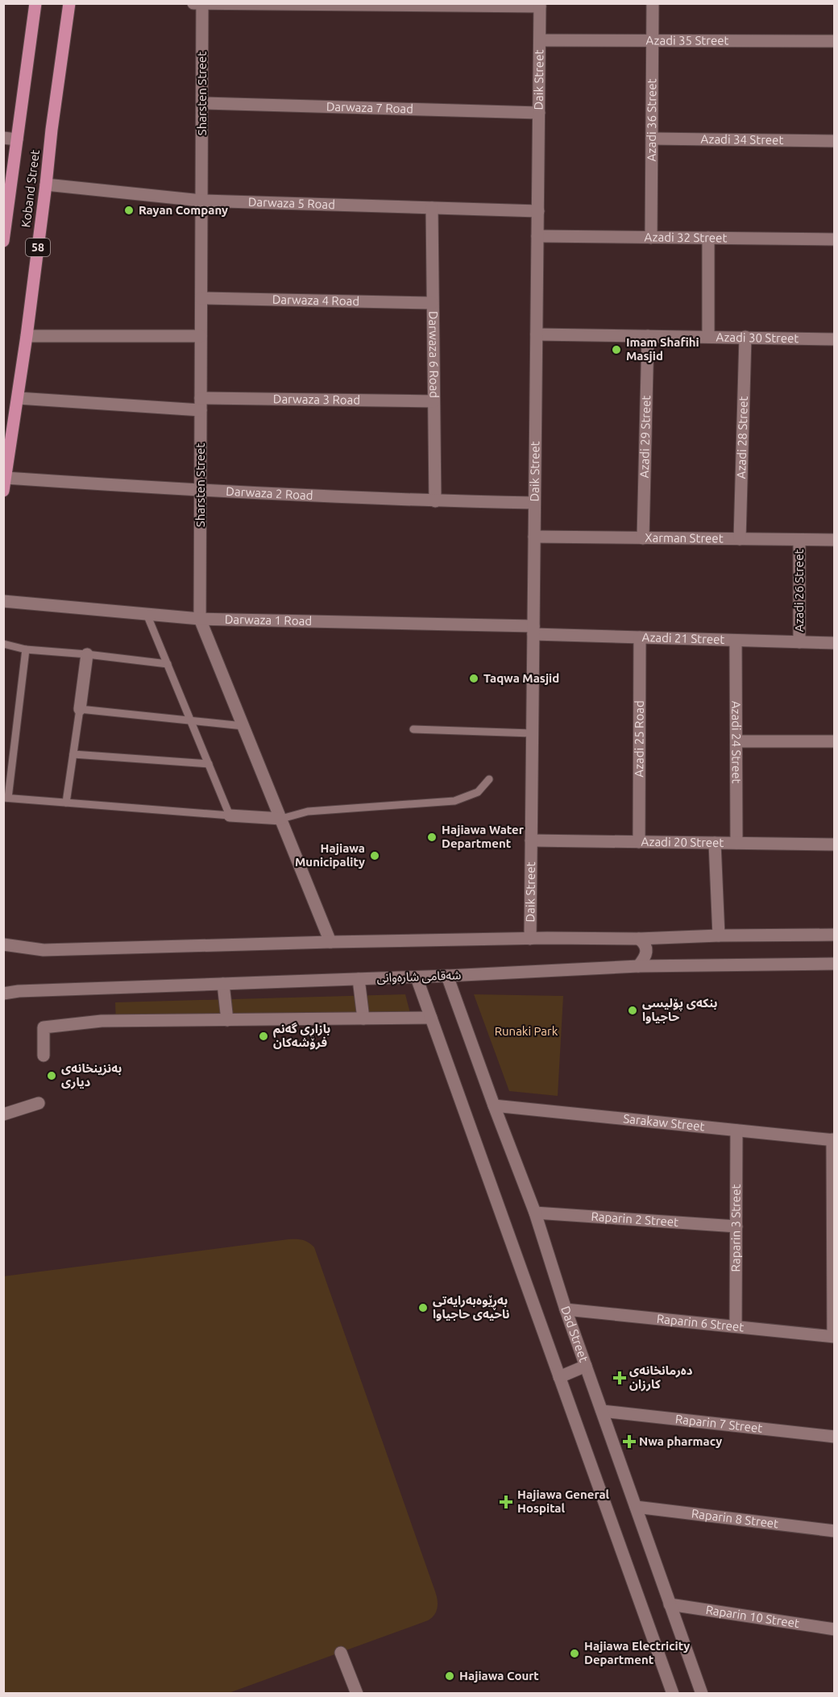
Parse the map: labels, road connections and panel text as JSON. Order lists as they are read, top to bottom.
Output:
{
  "streets": {
    "main road": ["Koband Street", "58"],
    "street": [
      "Azadi 35 Street",
      "Daik Street",
      "Sharsten Street",
      "Darwaza 7 Road",
      "Azadi 36 Street",
      "Azadi 34 Street",
      "Darwaza 5 Road",
      "Azadi 32 Street",
      "Darwaza 4 Road",
      "Azadi 30 Street",
      "Darwaza 6 Road",
      "Darwaza 3 Road",
      "Azadi 29 Street",
      "Azadi 28 Street",
      "Darwaza 2 Road",
      "Xarman Street",
      "Azadi 26 Street",
      "Darwaza 1 Road",
      "Azadi 21 Street",
      "Azadi 25 Road",
      "Azadi 24 Street",
      "Azadi 20 Street",
      "شەقامی شارەوانی",
      "Sarakaw Street",
      "Raparin 2 Street",
      "Raparin 3 Street",
      "Raparin 6 Street",
      "Dad Street",
      "Raparin 7 Street",
      "Raparin 8 Street",
      "Raparin 10 Street"
    ]
  },
  "crossings": [
    ["Azadi 35 Street", "Daik Street"],
    ["Azadi 35 Street", "Azadi 36 Street"],
    ["Daik Street", "Darwaza 7 Road"],
    ["Daik Street", "Darwaza 5 Road"],
    ["Daik Street", "Azadi 32 Street"],
    ["Daik Street", "Azadi 30 Street"],
    ["Daik Street", "Darwaza 2 Road"],
    ["Daik Street", "Xarman Street"],
    ["Daik Street", "Darwaza 1 Road"],
    ["Daik Street", "Azadi 21 Street"],
    ["Daik Street", "Azadi 20 Street"],
    ["Sharsten Street", "Darwaza 7 Road"],
    ["Sharsten Street", "Darwaza 5 Road"],
    ["Sharsten Street", "Darwaza 4 Road"],
    ["Sharsten Street", "Darwaza 3 Road"],
    ["Sharsten Street", "Darwaza 2 Road"],
    ["Sharsten Street", "Darwaza 1 Road"],
    ["Azadi 36 Street", "Azadi 34 Street"],
    ["Azadi 36 Street", "Azadi 32 Street"],
    ["Koband Street", "Darwaza 5 Road"],
    ["Koband Street", "Darwaza 3 Road"],
    ["Koband Street", "Darwaza 2 Road"],
    ["Darwaza 5 Road", "Darwaza 6 Road"],
    ["Darwaza 4 Road", "Darwaza 6 Road"],
    ["Azadi 30 Street", "Azadi 29 Street"],
    ["Azadi 30 Street", "Azadi 28 Street"],
    ["Darwaza 6 Road", "Darwaza 3 Road"],
    ["Darwaza 6 Road", "Darwaza 2 Road"],
    ["Azadi 29 Street", "Xarman Street"],
    ["Azadi 28 Street", "Xarman Street"],
    ["Xarman Street", "Azadi 26 Street"],
    ["Azadi 26 Street", "Azadi 21 Street"],
    ["Darwaza 1 Road", "Azadi 21 Street"],
    ["Azadi 21 Street", "Azadi 25 Road"],
    ["Azadi 21 Street", "Azadi 24 Street"],
    ["Azadi 25 Road", "Azadi 20 Street"],
    ["Azadi 24 Street", "Azadi 20 Street"],
    ["شەقامی شارەوانی", "Dad Street"],
    ["Sarakaw Street", "Raparin 3 Street"],
    ["Sarakaw Street", "Dad Street"],
    ["Raparin 2 Street", "Raparin 3 Street"],
    ["Raparin 2 Street", "Dad Street"],
    ["Raparin 3 Street", "Raparin 6 Street"],
    ["Raparin 6 Street", "Dad Street"],
    ["Dad Street", "Raparin 7 Street"],
    ["Dad Street", "Raparin 8 Street"],
    ["Dad Street", "Raparin 10 Street"]
  ],
  "parks": ["Runaki Park"],
  "places": {
    "other": [
      "Rayan Company",
      "Imam Shafihi Masjid",
      "Taqwa Masjid",
      "Hajiawa Water Department",
      "Hajiawa Municipality",
      "بنکەی پۆلیسی حاجیاوا",
      "بازاڕی گەنم فرۆشەکان",
      "بەنزینخانەی دیاری",
      "بەڕێوەبەرایەتی ناحیەی حاجیاوا",
      "Hajiawa Electricity Department",
      "Hajiawa Court"
    ],
    "health": ["دەرمانخانەی کارزان", "Nwa pharmacy", "Hajiawa General Hospital"]
  }
}
